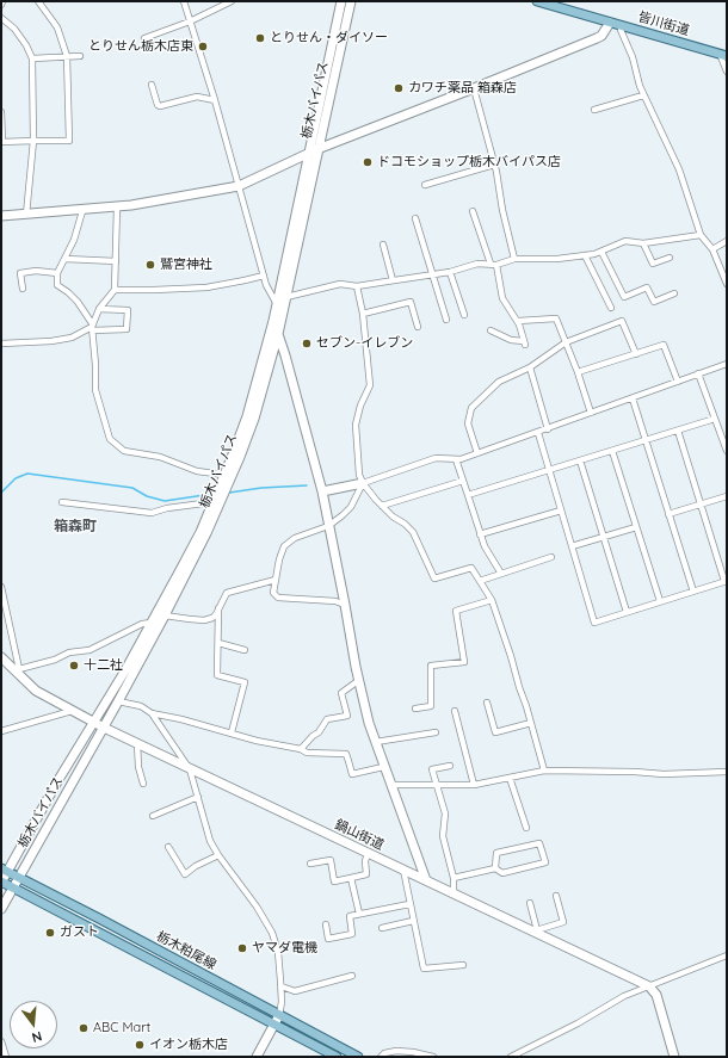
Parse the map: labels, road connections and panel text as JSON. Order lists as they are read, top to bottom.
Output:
{
  "streets": {
    "main road": ["皆川街道", "栃木粕尾線"],
    "street": ["栃木バイパス", "鍋山街道"]
  },
  "crossings": [
    ["栃木バイパス", "鍋山街道"],
    ["栃木バイパス", "栃木粕尾線"]
  ],
  "districts": ["箱森町"],
  "places": [
    "とりせん・ダイソー",
    "とりせん栃木店東",
    "カワチ薬品 箱森店",
    "ドコモショップ栃木バイパス店",
    "鷲宮神社",
    "セブン-イレブン",
    "十二社",
    "ガスト",
    "ヤマダ電機",
    "ABC Mart",
    "イオン栃木店"
  ],
  "north": "bottom"
}
